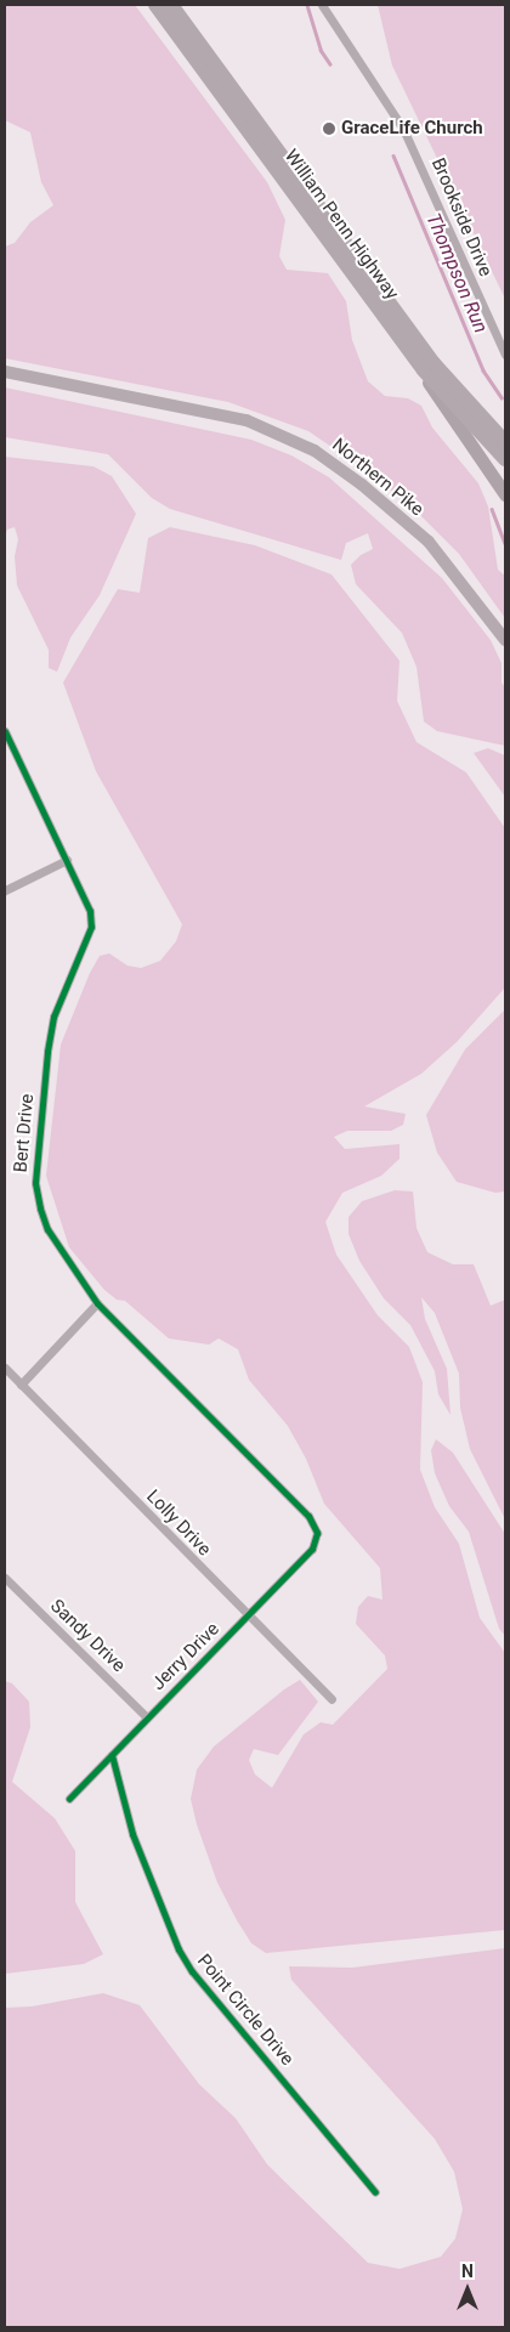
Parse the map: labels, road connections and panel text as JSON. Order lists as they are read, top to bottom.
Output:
{
  "streets": {
    "highway": ["William Penn Highway"],
    "main road": ["Northern Pike"],
    "street": [
      "Brookside Drive",
      "Bert Drive",
      "Lolly Drive",
      "Sandy Drive",
      "Jerry Drive",
      "Point Circle Drive"
    ]
  },
  "crossings": [
    ["Bert Drive", "Jerry Drive"],
    ["Lolly Drive", "Jerry Drive"],
    ["Sandy Drive", "Jerry Drive"],
    ["Jerry Drive", "Point Circle Drive"]
  ],
  "water": ["Thompson Run"],
  "places": ["GraceLife Church"],
  "north": "top"
}
